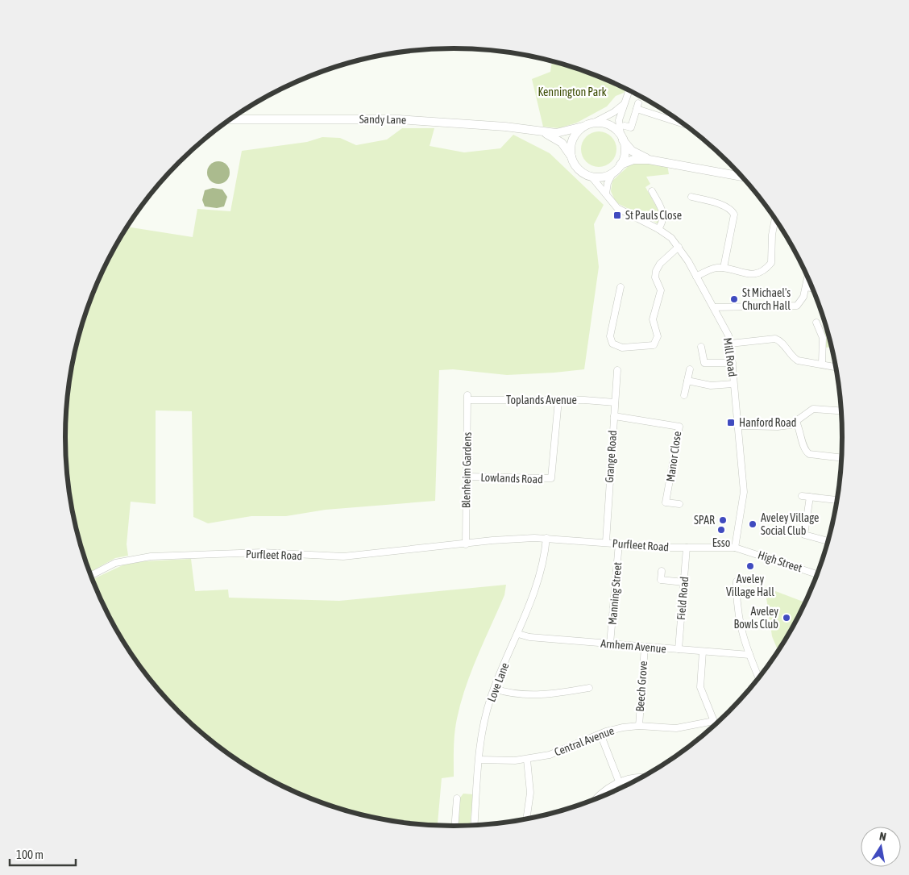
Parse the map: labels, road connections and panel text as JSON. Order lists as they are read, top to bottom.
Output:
{
  "streets": {
    "main road": ["Sandy Lane"],
    "street": [
      "Mill Road",
      "Toplands Avenue",
      "Grange Road",
      "Manor Close",
      "Blenheim Gardens",
      "Lowlands Road",
      "Purfleet Road",
      "High Street",
      "Manning Street",
      "Field Road",
      "Arnhem Avenue",
      "Love Lane",
      "Beech Grove",
      "Central Avenue"
    ]
  },
  "crossings": [
    ["Sandy Lane", "Mill Road"],
    ["Mill Road", "Purfleet Road"],
    ["Mill Road", "High Street"],
    ["Toplands Avenue", "Grange Road"],
    ["Toplands Avenue", "Blenheim Gardens"],
    ["Toplands Avenue", "Lowlands Road"],
    ["Grange Road", "Manor Close"],
    ["Grange Road", "Purfleet Road"],
    ["Blenheim Gardens", "Lowlands Road"],
    ["Blenheim Gardens", "Purfleet Road"],
    ["Purfleet Road", "High Street"],
    ["Purfleet Road", "Manning Street"],
    ["Purfleet Road", "Field Road"],
    ["Purfleet Road", "Love Lane"],
    ["Manning Street", "Arnhem Avenue"],
    ["Field Road", "Arnhem Avenue"],
    ["Arnhem Avenue", "Love Lane"],
    ["Arnhem Avenue", "Beech Grove"],
    ["Love Lane", "Central Avenue"],
    ["Beech Grove", "Central Avenue"]
  ],
  "parks": ["Kennington Park"],
  "places": {
    "transit": ["St Pauls Close", "Hanford Road"],
    "other": [
      "St Michael's Church Hall",
      "SPAR",
      "Aveley Village Social Club",
      "Esso",
      "Aveley Village Hall",
      "Aveley Bowls Club"
    ]
  },
  "scale_bar": "100 m",
  "north": "top"
}
